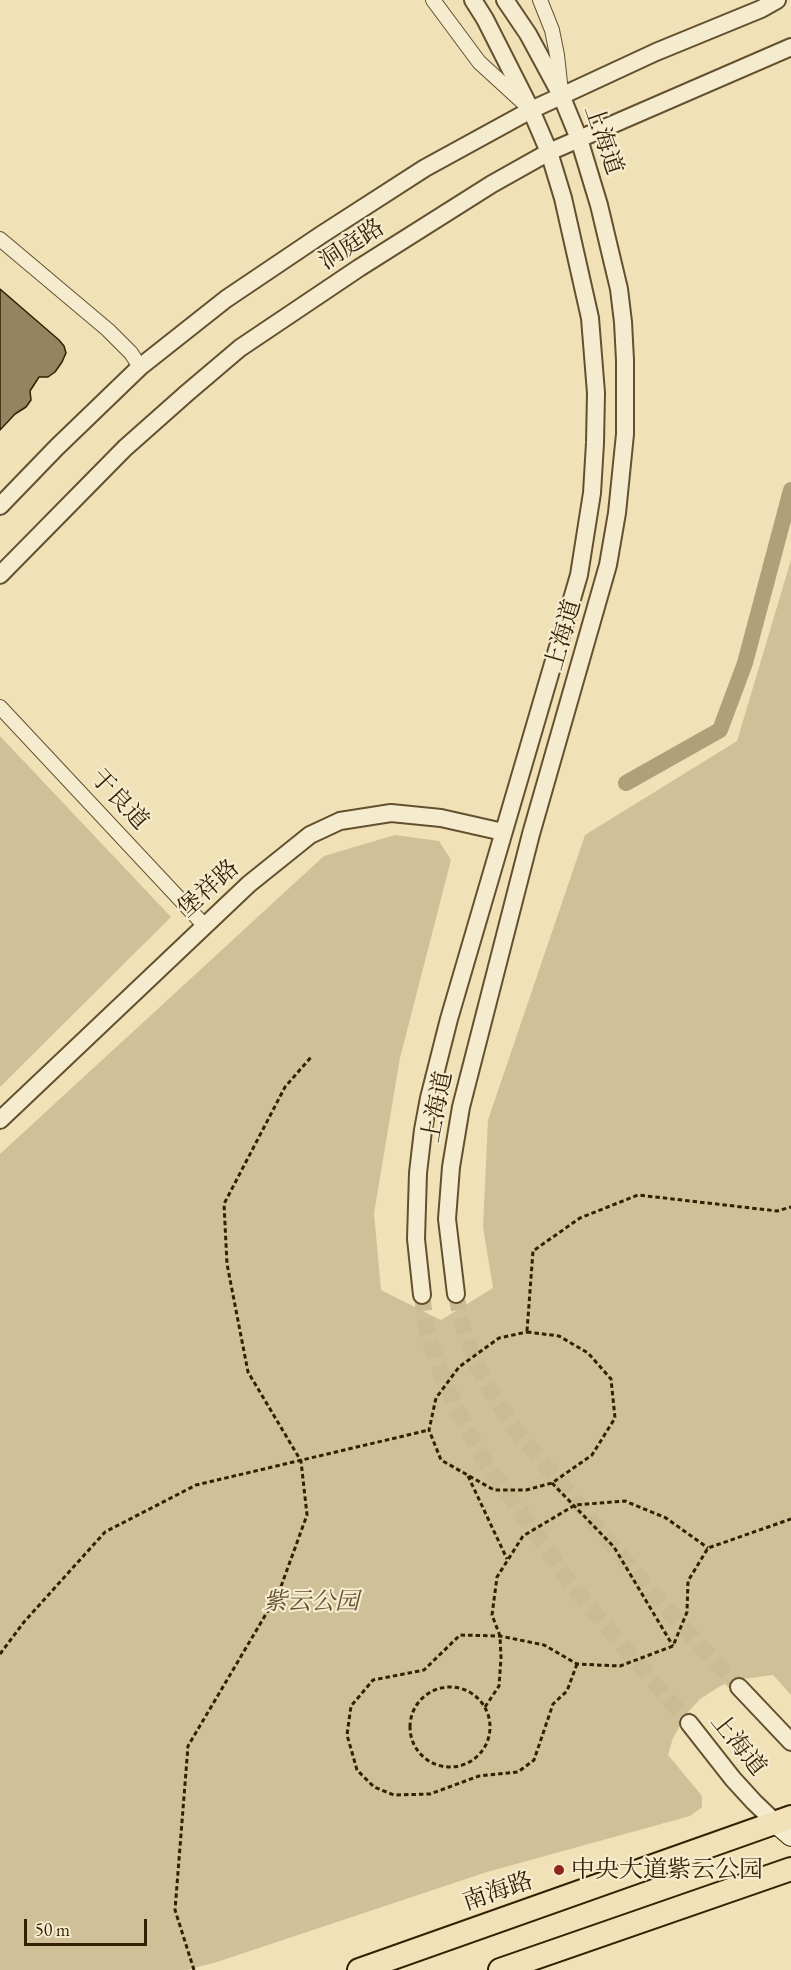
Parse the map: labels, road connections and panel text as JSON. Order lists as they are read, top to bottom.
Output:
{
  "streets": {
    "highway": ["南海路"],
    "street": [
      "上海道",
      "洞庭路",
      "于良道",
      "堡祥路"
    ]
  },
  "crossings": [
    ["上海道", "洞庭路"],
    ["上海道", "堡祥路"],
    ["上海道", "南海路"],
    ["于良道", "堡祥路"]
  ],
  "parks": ["紫云公园"],
  "places": ["中央大道紫云公园"],
  "scale_bar": "50 m"
}
